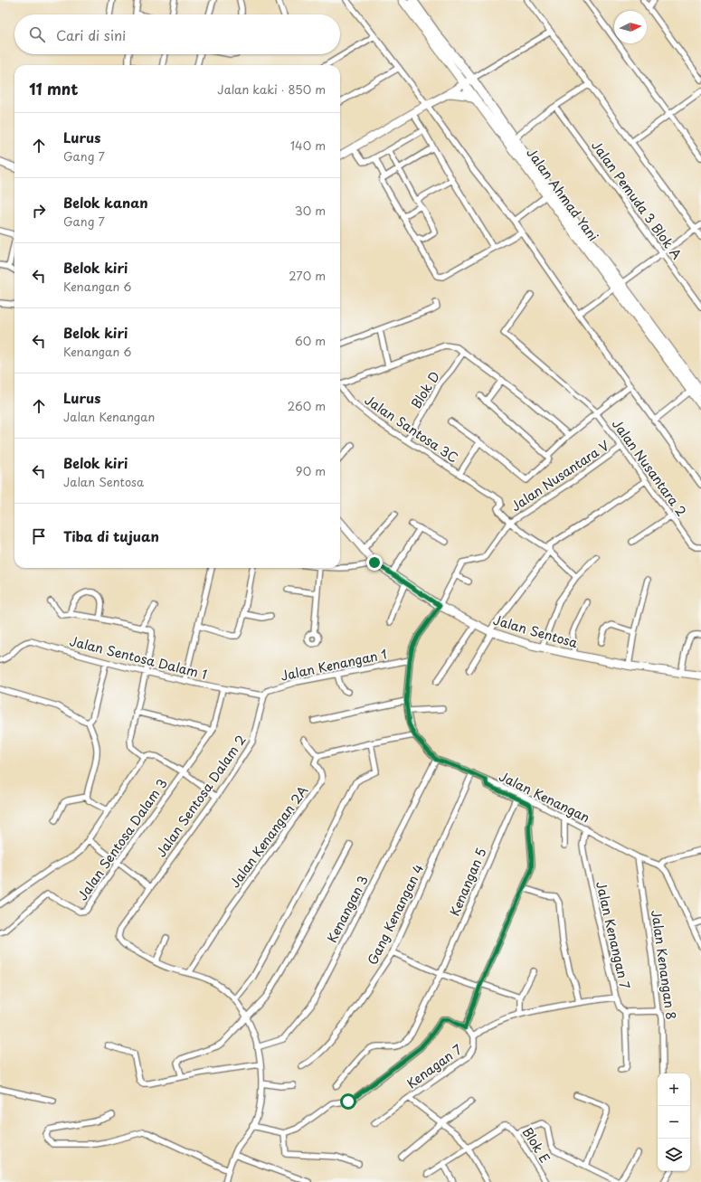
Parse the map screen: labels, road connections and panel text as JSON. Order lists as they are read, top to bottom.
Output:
{
  "streets": {
    "main road": ["Jalan Ahmad Yani"],
    "street": [
      "Jalan Pemuda 3 Blok A",
      "Blok D",
      "Jalan Santosa 3C",
      "Jalan Nusantara 2",
      "Jalan Nusantara V",
      "Jalan Sentosa",
      "Jalan Sentosa Dalam 1",
      "Jalan Kenangan 1",
      "Jalan Sentosa Dalam 2",
      "Jalan Kenangan",
      "Jalan Kenangan 2A",
      "Jalan Sentosa Dalam 3",
      "Kenangan 5",
      "Kenangan 3",
      "Gang Kenangan 4",
      "Jalan Kenangan 7",
      "Jalan Kenangan 8",
      "Kenagan 7",
      "Blok E"
    ]
  },
  "crossings": [
    ["Blok D", "Jalan Santosa 3C"],
    ["Jalan Santosa 3C", "Jalan Nusantara V"],
    ["Jalan Nusantara 2", "Jalan Nusantara V"],
    ["Jalan Nusantara V", "Jalan Kenangan"],
    ["Jalan Sentosa", "Jalan Kenangan"],
    ["Jalan Sentosa Dalam 1", "Jalan Kenangan 1"],
    ["Jalan Sentosa Dalam 1", "Jalan Sentosa Dalam 2"],
    ["Jalan Sentosa Dalam 1", "Jalan Sentosa Dalam 3"],
    ["Jalan Kenangan 1", "Jalan Sentosa Dalam 2"],
    ["Jalan Kenangan 1", "Jalan Kenangan"],
    ["Jalan Kenangan", "Kenangan 3"],
    ["Jalan Kenangan", "Gang Kenangan 4"],
    ["Jalan Kenangan", "Jalan Kenangan 7"],
    ["Jalan Kenangan", "Jalan Kenangan 8"],
    ["Jalan Kenangan 7", "Kenagan 7"],
    ["Kenagan 7", "Blok E"]
  ],
  "north": "right",
  "page": {
    "search": "Cari di sini",
    "heading": ["11 mnt", "Jalan kaki · 850 m"],
    "list": [
      ["Lurus", "Gang 7", "140 m"],
      ["Belok kanan", "Gang 7", "30 m"],
      ["Belok kiri", "Kenangan 6", "270 m"],
      ["Belok kiri", "Kenangan 6", "60 m"],
      ["Lurus", "Jalan Kenangan", "260 m"],
      ["Belok kiri", "Jalan Sentosa", "90 m"],
      "Tiba di tujuan"
    ],
    "map_buttons": ["+", "−"]
  }
}
